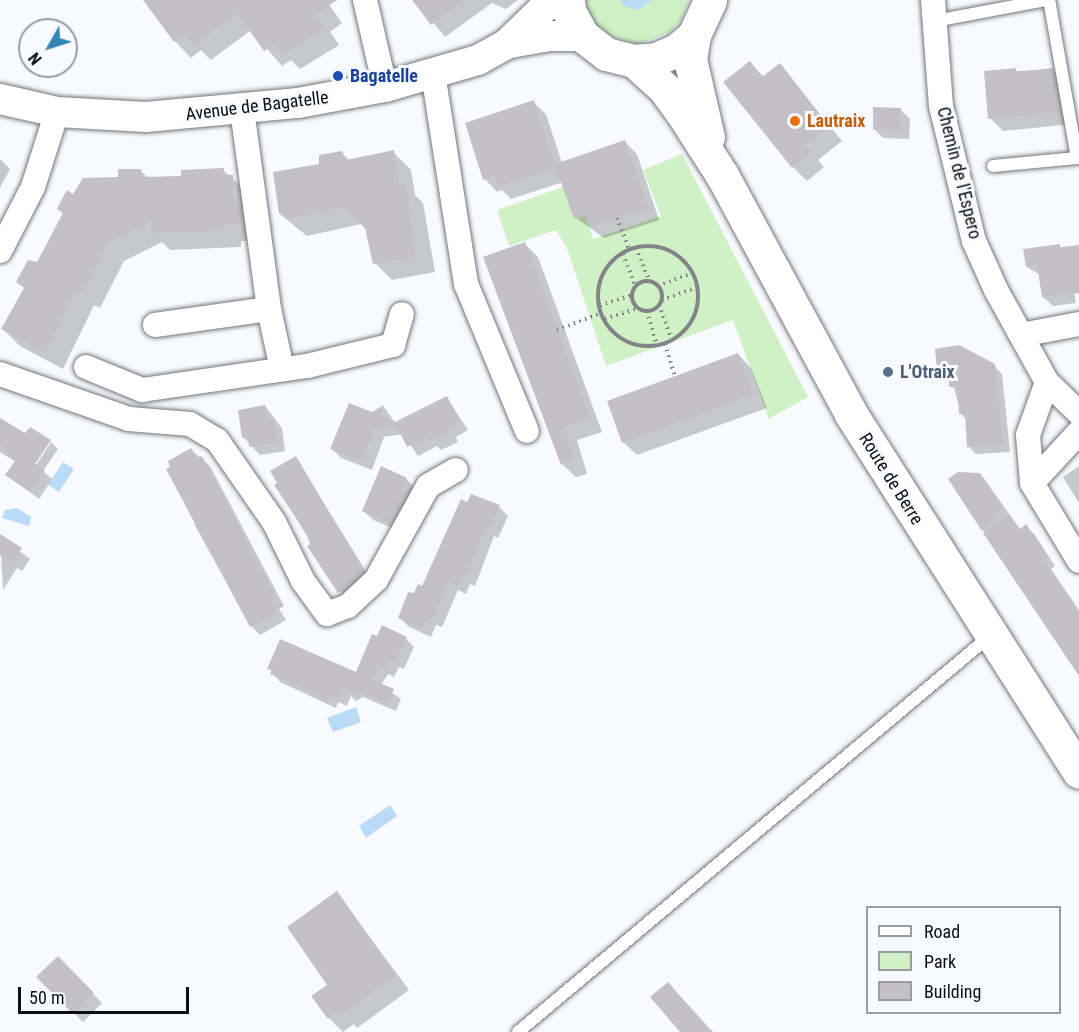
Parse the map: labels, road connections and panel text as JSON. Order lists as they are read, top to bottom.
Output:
{
  "streets": {
    "main road": ["Route de Berre"],
    "street": ["Avenue de Bagatelle", "Chemin de l'Espero"]
  },
  "places": ["Bagatelle", "Lautraix", "L'Otraix"],
  "legend": ["Road", "Park", "Building"],
  "scale_bar": "50 m",
  "north": "bottom left"
}
